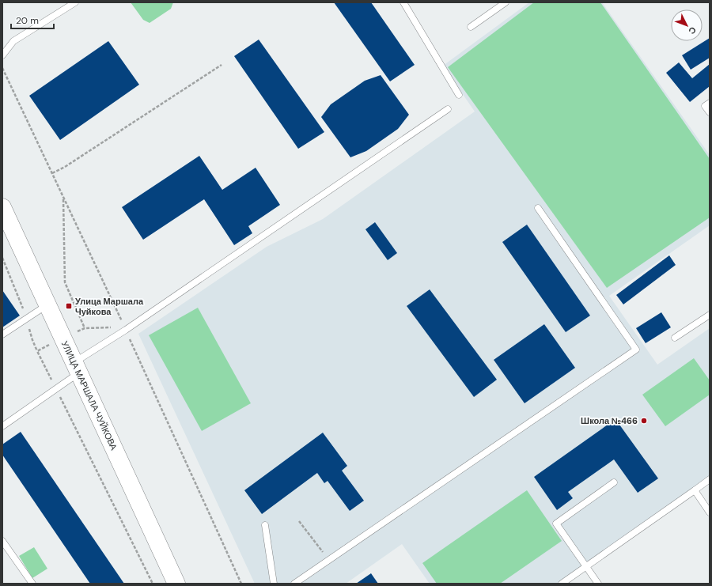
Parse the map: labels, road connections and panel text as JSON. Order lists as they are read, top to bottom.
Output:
{
  "streets": {
    "street": ["УЛИЦА МАРШАЛА ЧУЙКОВА"]
  },
  "places": {
    "transit": ["Улица Маршала Чуйкова"],
    "other": ["Школа №466"]
  },
  "scale_bar": "20 m",
  "north": "bottom right"
}
